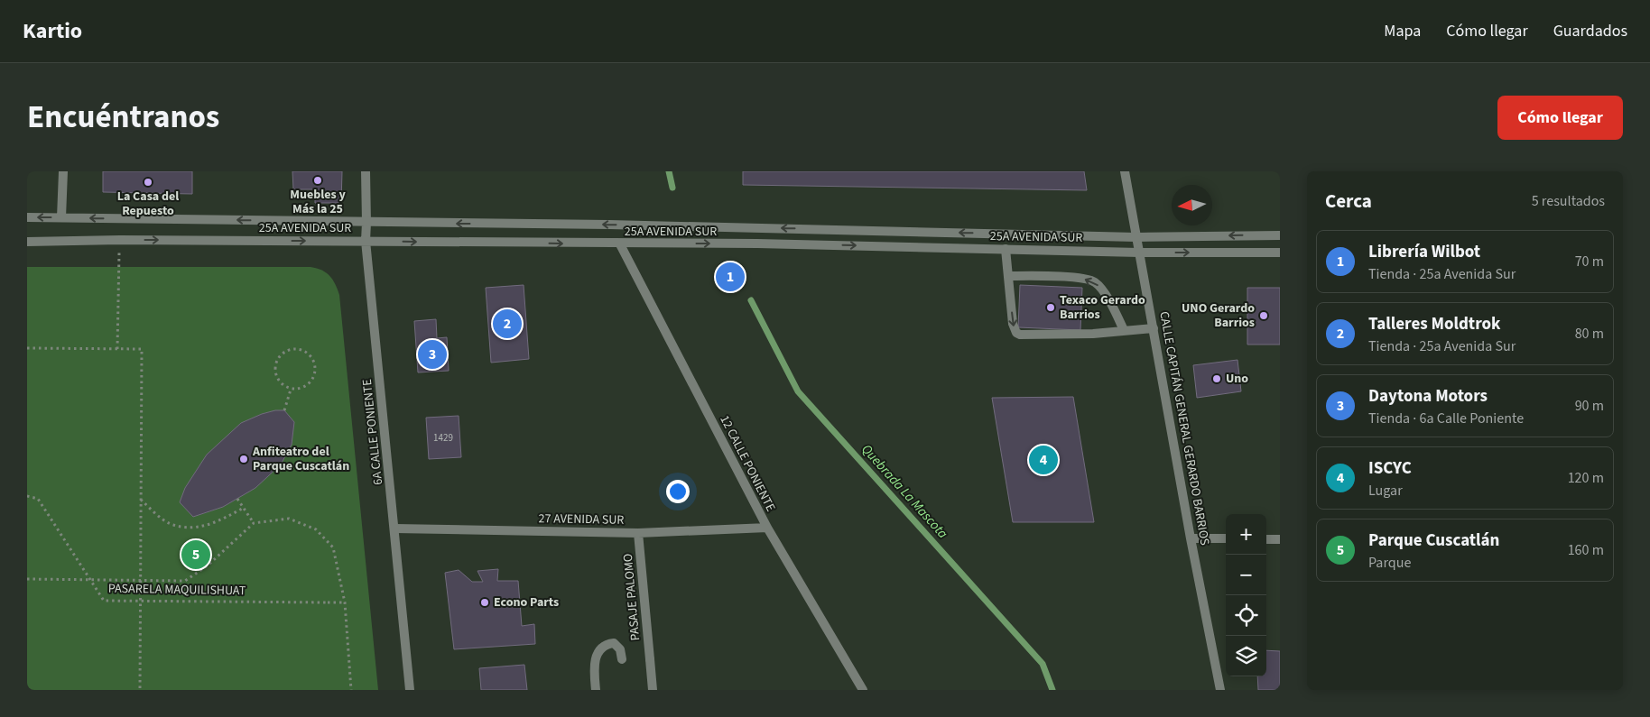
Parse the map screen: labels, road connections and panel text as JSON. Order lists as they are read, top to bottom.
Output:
{
  "streets": {
    "street": [
      "25A AVENIDA SUR",
      "CALLE CAPITÁN GENERAL GERARDO BARRIOS",
      "6A CALLE PONIENTE",
      "12 CALLE PONIENTE",
      "27 AVENIDA SUR",
      "PASAJE PALOMO"
    ],
    "path": ["PASARELA MAQUILISHUAT"]
  },
  "crossings": [
    ["25A AVENIDA SUR", "CALLE CAPITÁN GENERAL GERARDO BARRIOS"],
    ["25A AVENIDA SUR", "6A CALLE PONIENTE"],
    ["25A AVENIDA SUR", "12 CALLE PONIENTE"],
    ["6A CALLE PONIENTE", "27 AVENIDA SUR"],
    ["12 CALLE PONIENTE", "27 AVENIDA SUR"],
    ["27 AVENIDA SUR", "PASAJE PALOMO"]
  ],
  "water": ["Quebrada La Mascota"],
  "places": [
    "Muebles y Más la 25",
    "La Casa del Repuesto",
    "Texaco Gerardo Barrios",
    "UNO Gerardo Barrios",
    "Uno",
    "Anfiteatro del Parque Cuscatlán",
    "Econo Parts"
  ],
  "house_numbers": ["1429"],
  "north": "left",
  "page": {
    "header": "Kartio",
    "nav": ["Mapa", "Cómo llegar", "Guardados"],
    "title": "Encuéntranos",
    "buttons": "Cómo llegar",
    "heading": ["Cerca", "5 resultados"],
    "list": [
      {
        "mark": "1",
        "name": "Librería Wilbot",
        "note": "Tienda · 25a Avenida Sur",
        "value": "70 m"
      },
      {
        "mark": "2",
        "name": "Talleres Moldtrok",
        "note": "Tienda · 25a Avenida Sur",
        "value": "80 m"
      },
      {
        "mark": "3",
        "name": "Daytona Motors",
        "note": "Tienda · 6a Calle Poniente",
        "value": "90 m"
      },
      {
        "mark": "4",
        "name": "ISCYC",
        "note": "Lugar",
        "value": "120 m"
      },
      {
        "mark": "5",
        "name": "Parque Cuscatlán",
        "note": "Parque",
        "value": "160 m"
      }
    ],
    "pins": [
      "1",
      "2",
      "3",
      "4",
      "5"
    ],
    "map_buttons": ["+", "−"]
  }
}
